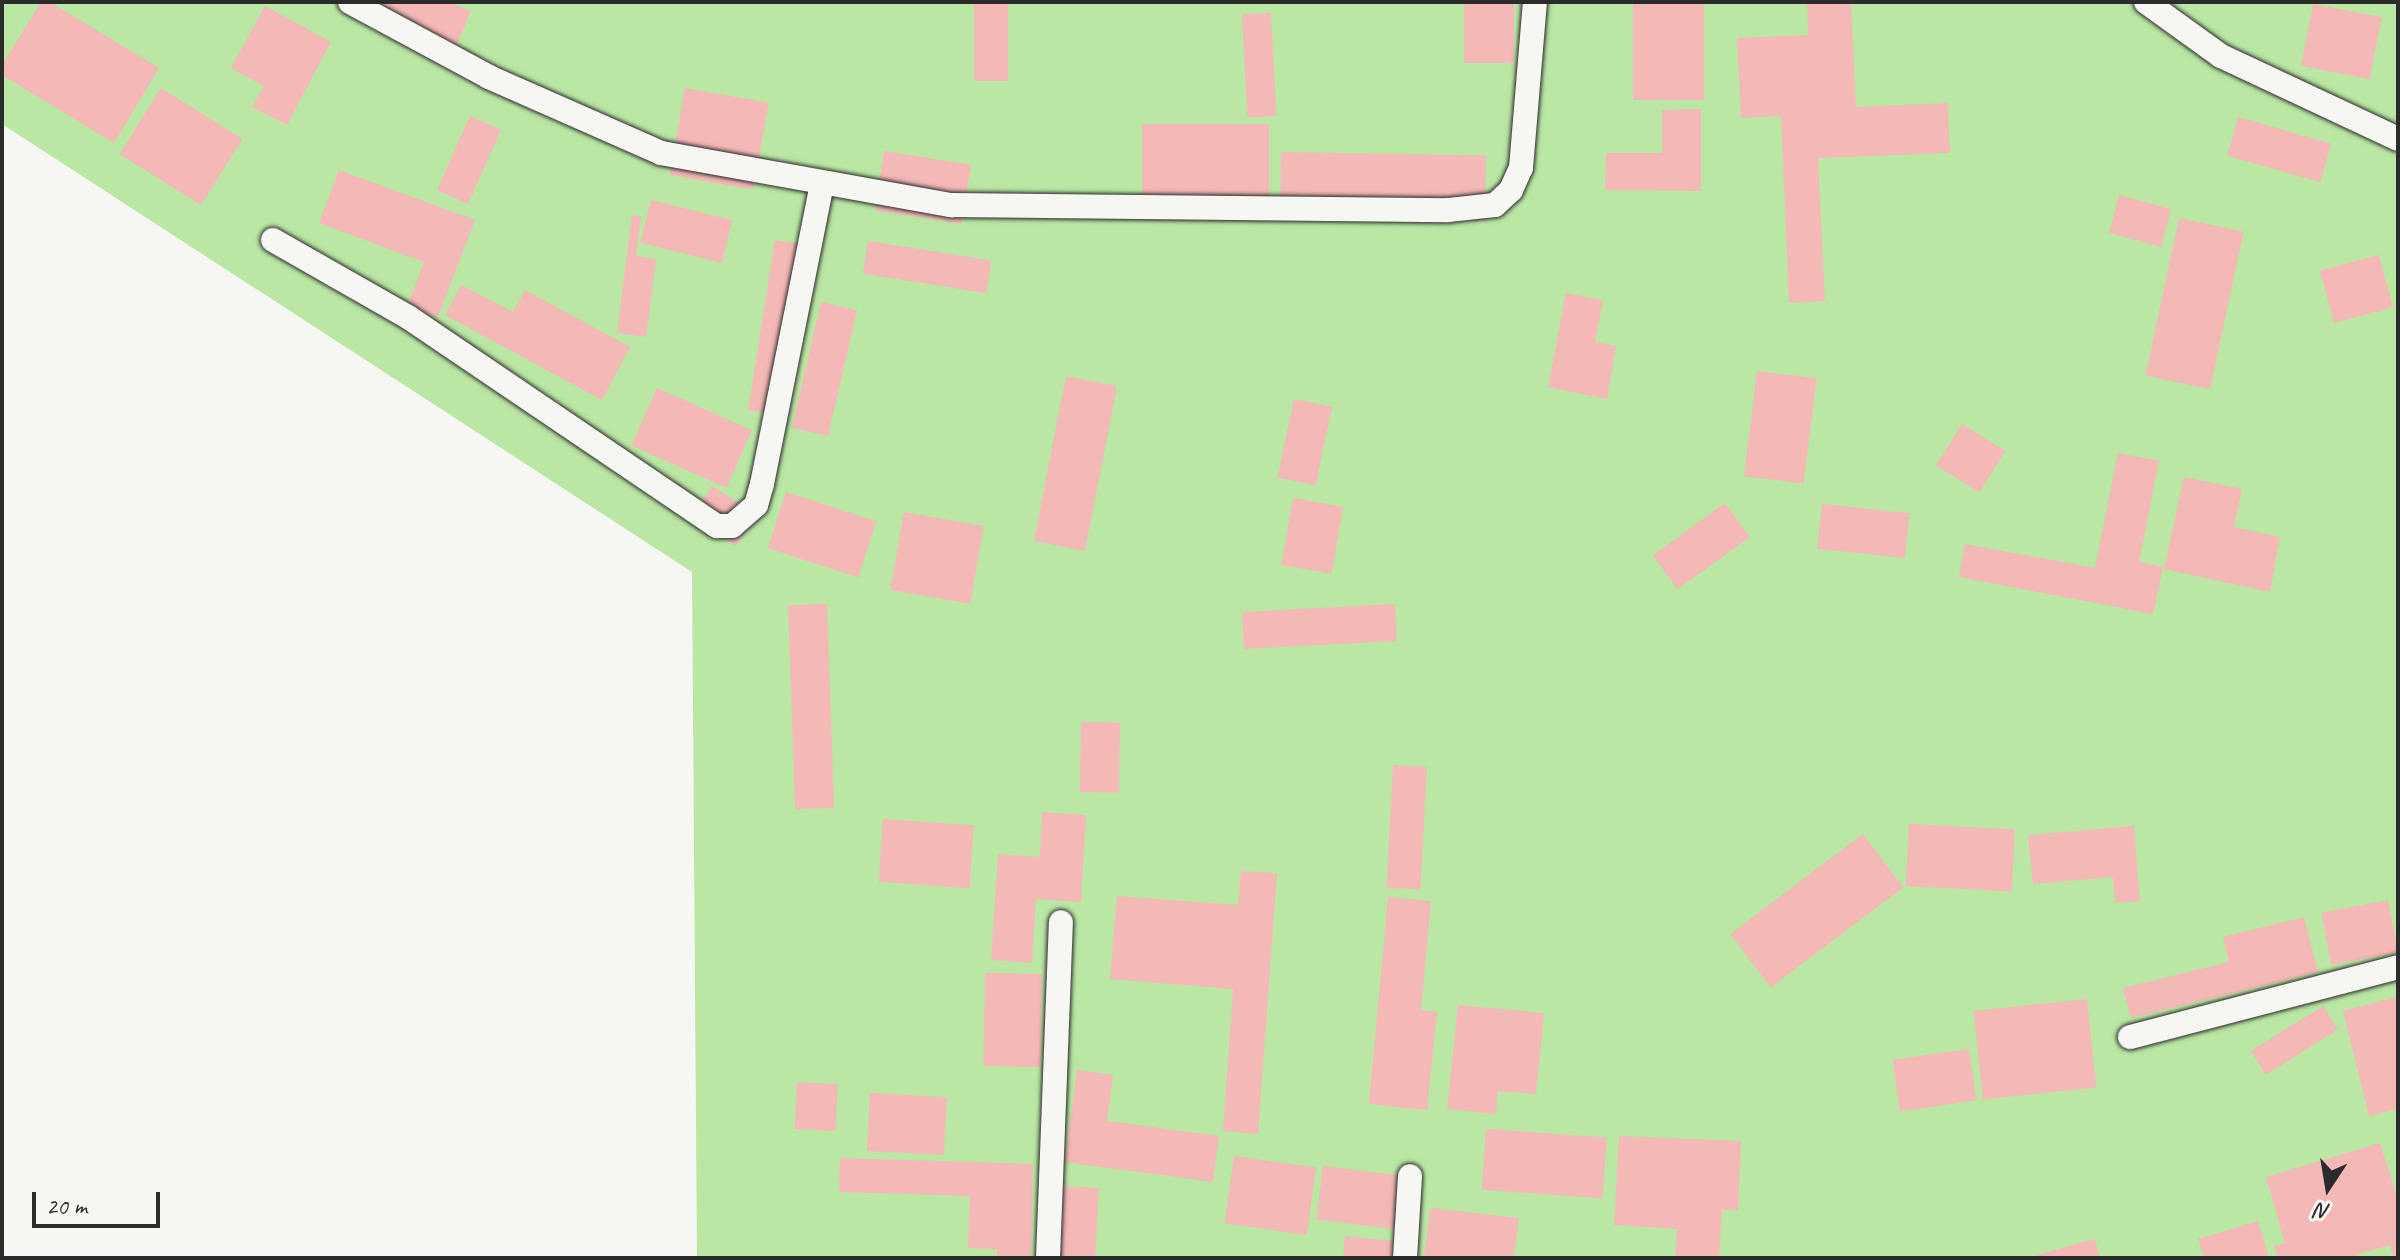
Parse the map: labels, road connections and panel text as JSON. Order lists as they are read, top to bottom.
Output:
{
  "scale_bar": "20 m",
  "north": "bottom"
}
